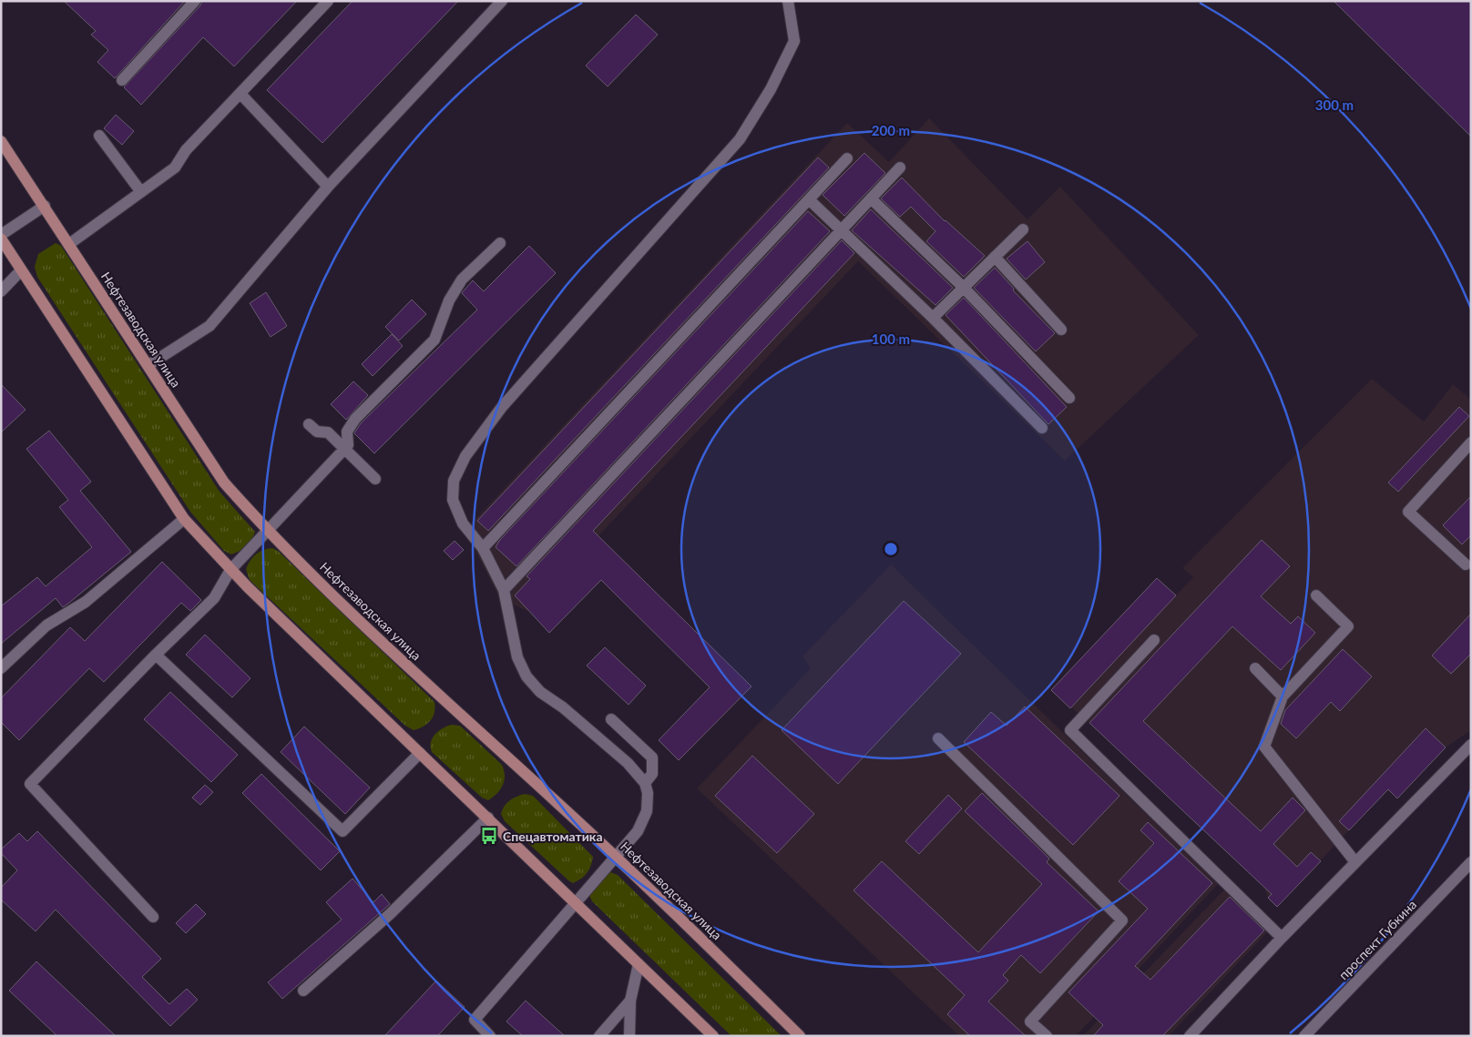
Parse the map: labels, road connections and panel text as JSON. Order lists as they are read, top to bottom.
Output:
{
  "streets": {
    "main road": ["Нефтезаводская улица"],
    "street": ["проспект Губкина"]
  },
  "places": {
    "bus stop": ["Спецавтоматика"]
  },
  "rings": ["300 m", "200 m", "100 m"]
}
